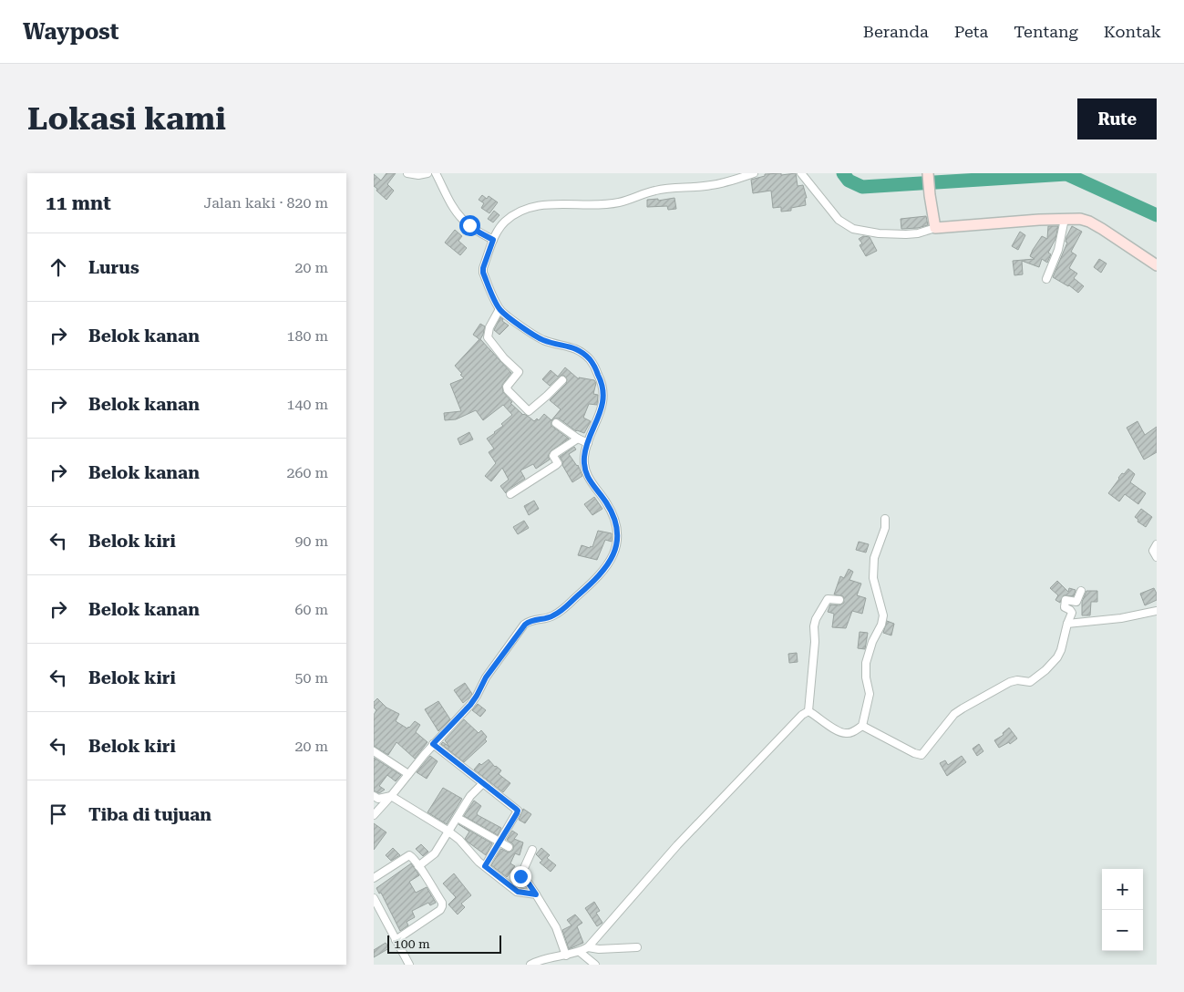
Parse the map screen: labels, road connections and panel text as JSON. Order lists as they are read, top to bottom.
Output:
{
  "scale_bar": "100 m",
  "page": {
    "header": "Waypost",
    "nav": [
      "Beranda",
      "Peta",
      "Tentang",
      "Kontak"
    ],
    "buttons": "Rute",
    "title": "Lokasi kami",
    "heading": ["11 mnt", "Jalan kaki · 820 m"],
    "list": [
      ["Lurus", "20 m"],
      ["Belok kanan", "180 m"],
      ["Belok kanan", "140 m"],
      ["Belok kanan", "260 m"],
      ["Belok kiri", "90 m"],
      ["Belok kanan", "60 m"],
      ["Belok kiri", "50 m"],
      ["Belok kiri", "20 m"],
      "Tiba di tujuan"
    ],
    "map_buttons": ["+", "−"],
    "scale": "100 m"
  }
}
